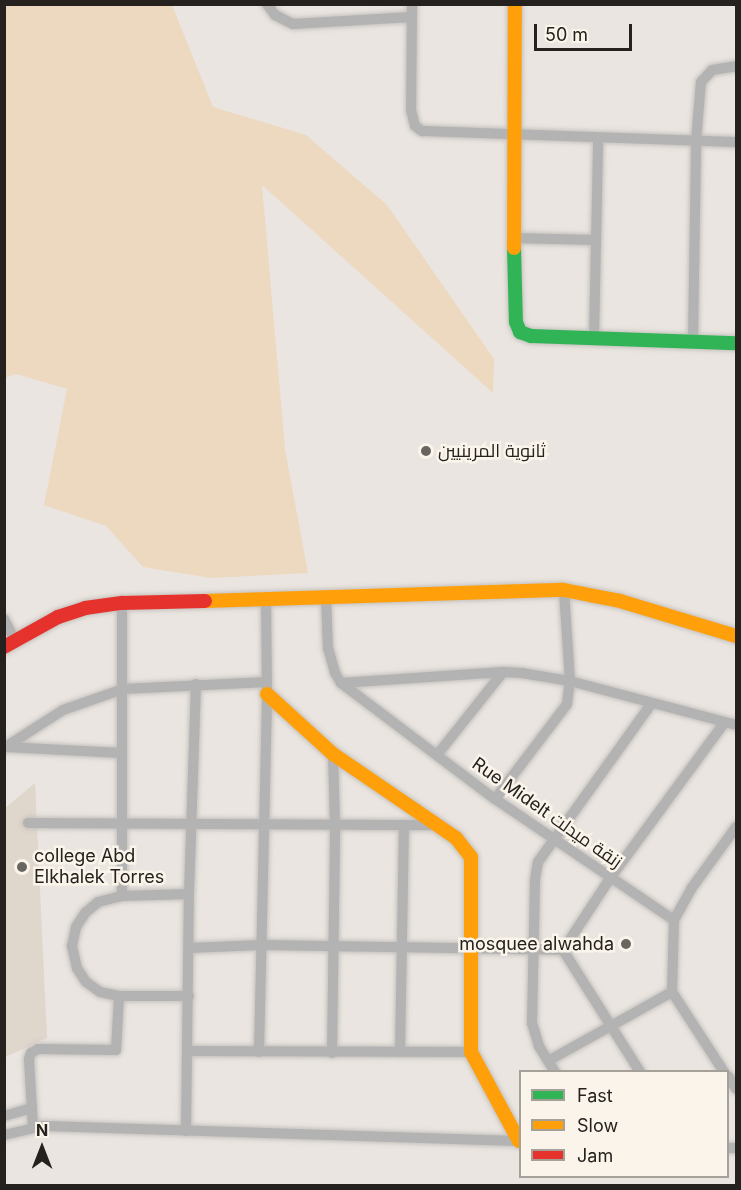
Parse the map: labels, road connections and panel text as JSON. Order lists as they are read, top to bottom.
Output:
{
  "streets": {
    "street": ["Rue Midelt زنقة ميدلت"]
  },
  "places": ["ثانوية المرينيين", "college Abd Elkhalek Torres", "mosquee alwahda"],
  "legend": ["Fast", "Slow", "Jam"],
  "scale_bar": "50 m",
  "north": "top"
}
